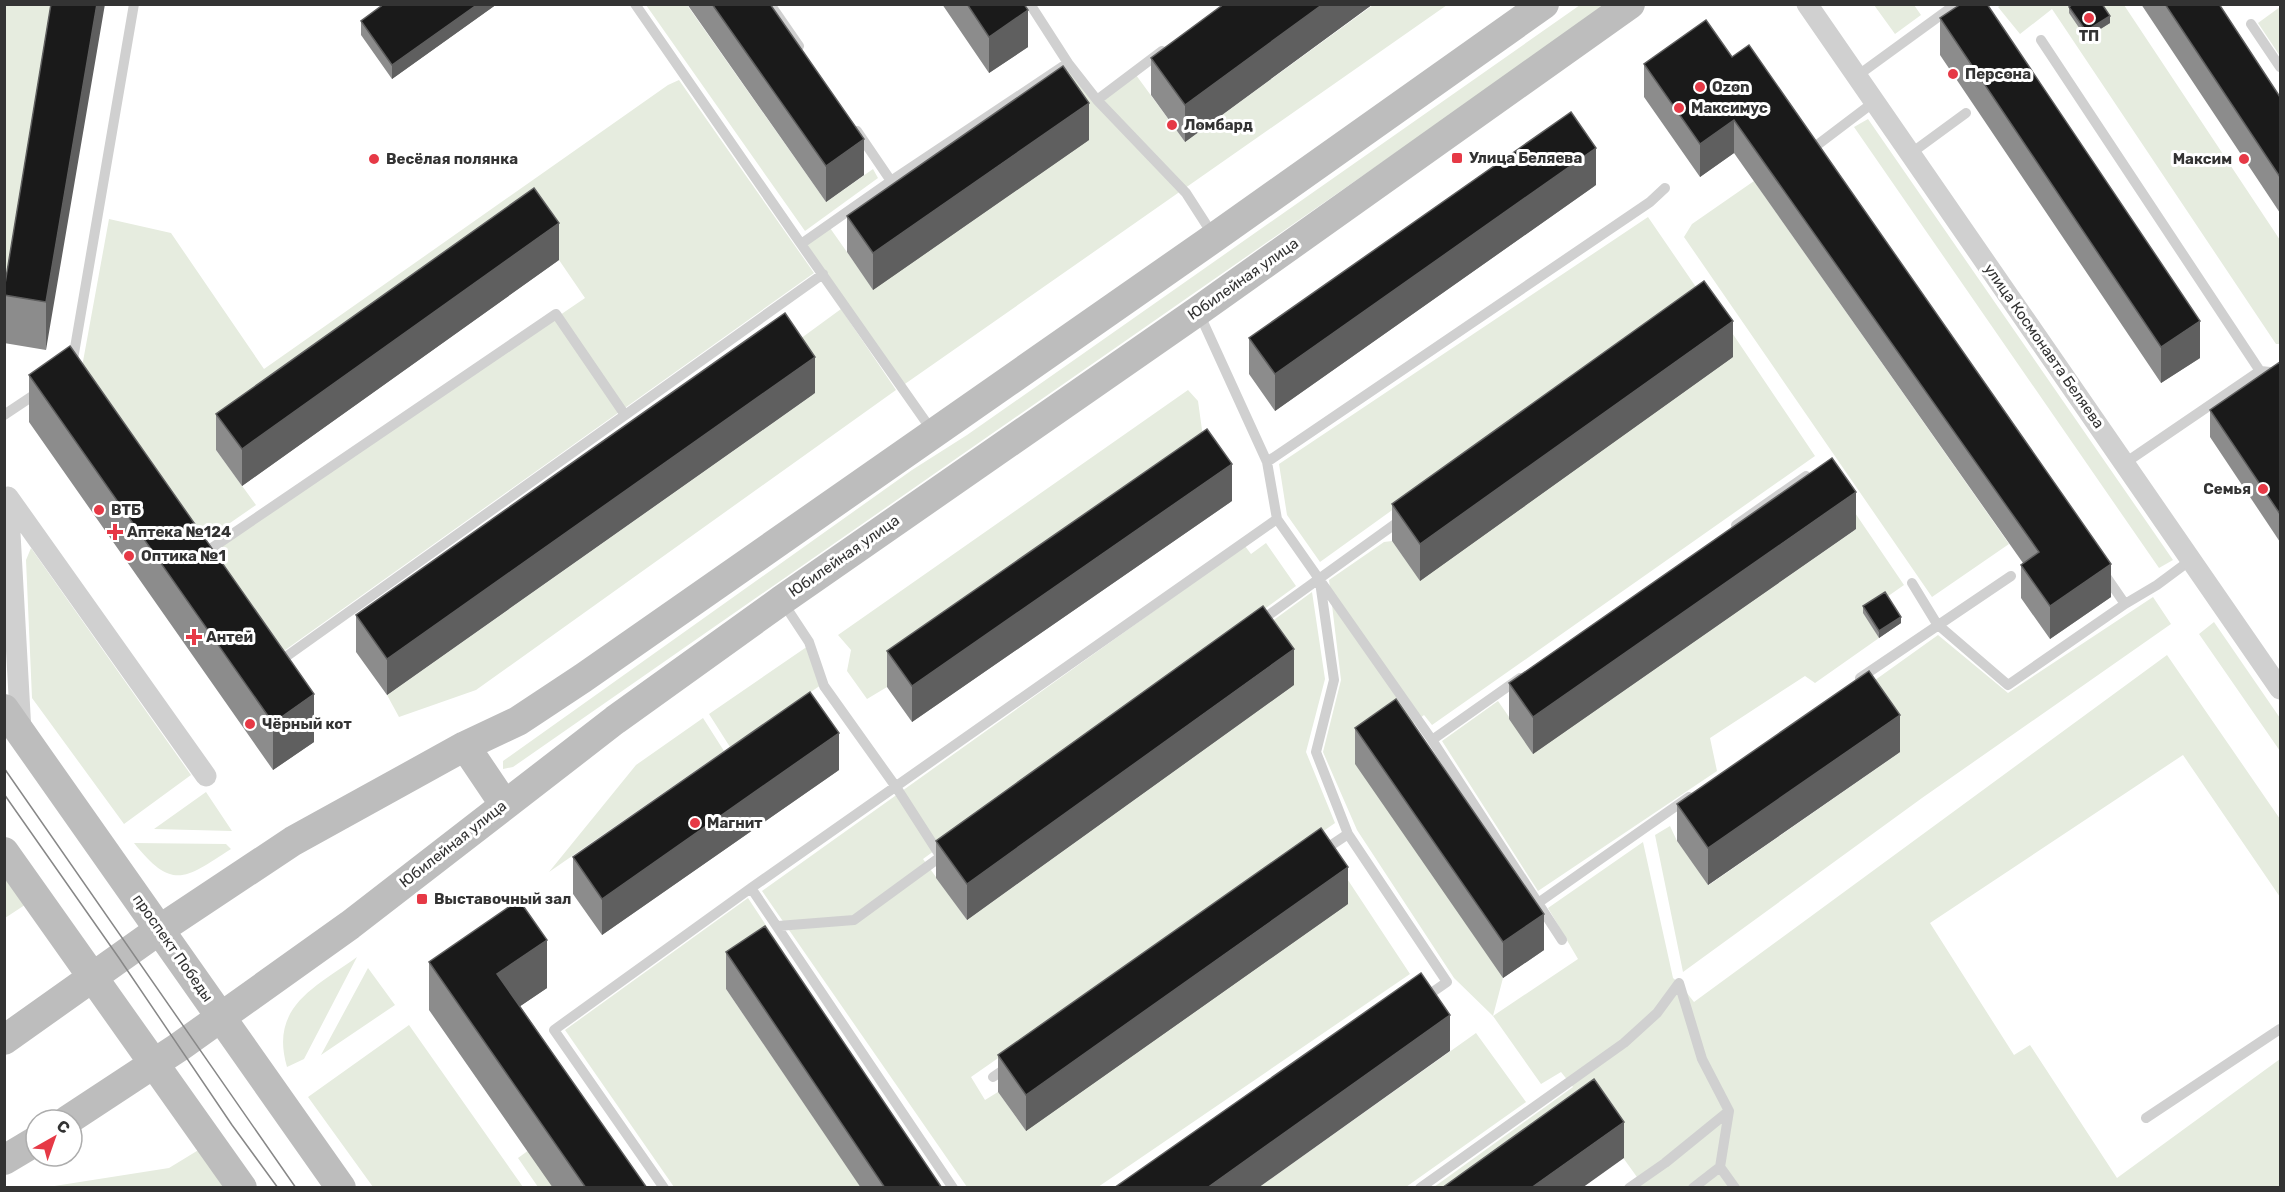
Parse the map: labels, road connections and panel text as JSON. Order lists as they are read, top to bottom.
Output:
{
  "streets": {
    "street": ["Юбилейная улица", "улица Космонавта Беляева", "проспект Победы"]
  },
  "crossings": [
    ["Юбилейная улица", "проспект Победы"]
  ],
  "places": {
    "other": [
      "ТП",
      "Персона",
      "Ozon",
      "Максимус",
      "Ломбард",
      "Весёлая полянка",
      "Максим",
      "Семья",
      "ВТБ",
      "Оптика №1",
      "Чёрный кот",
      "Магнит"
    ],
    "transit": ["Улица Беляева", "Выставочный зал"],
    "health": ["Аптека №124", "Антей"]
  },
  "north": "top right"
}
